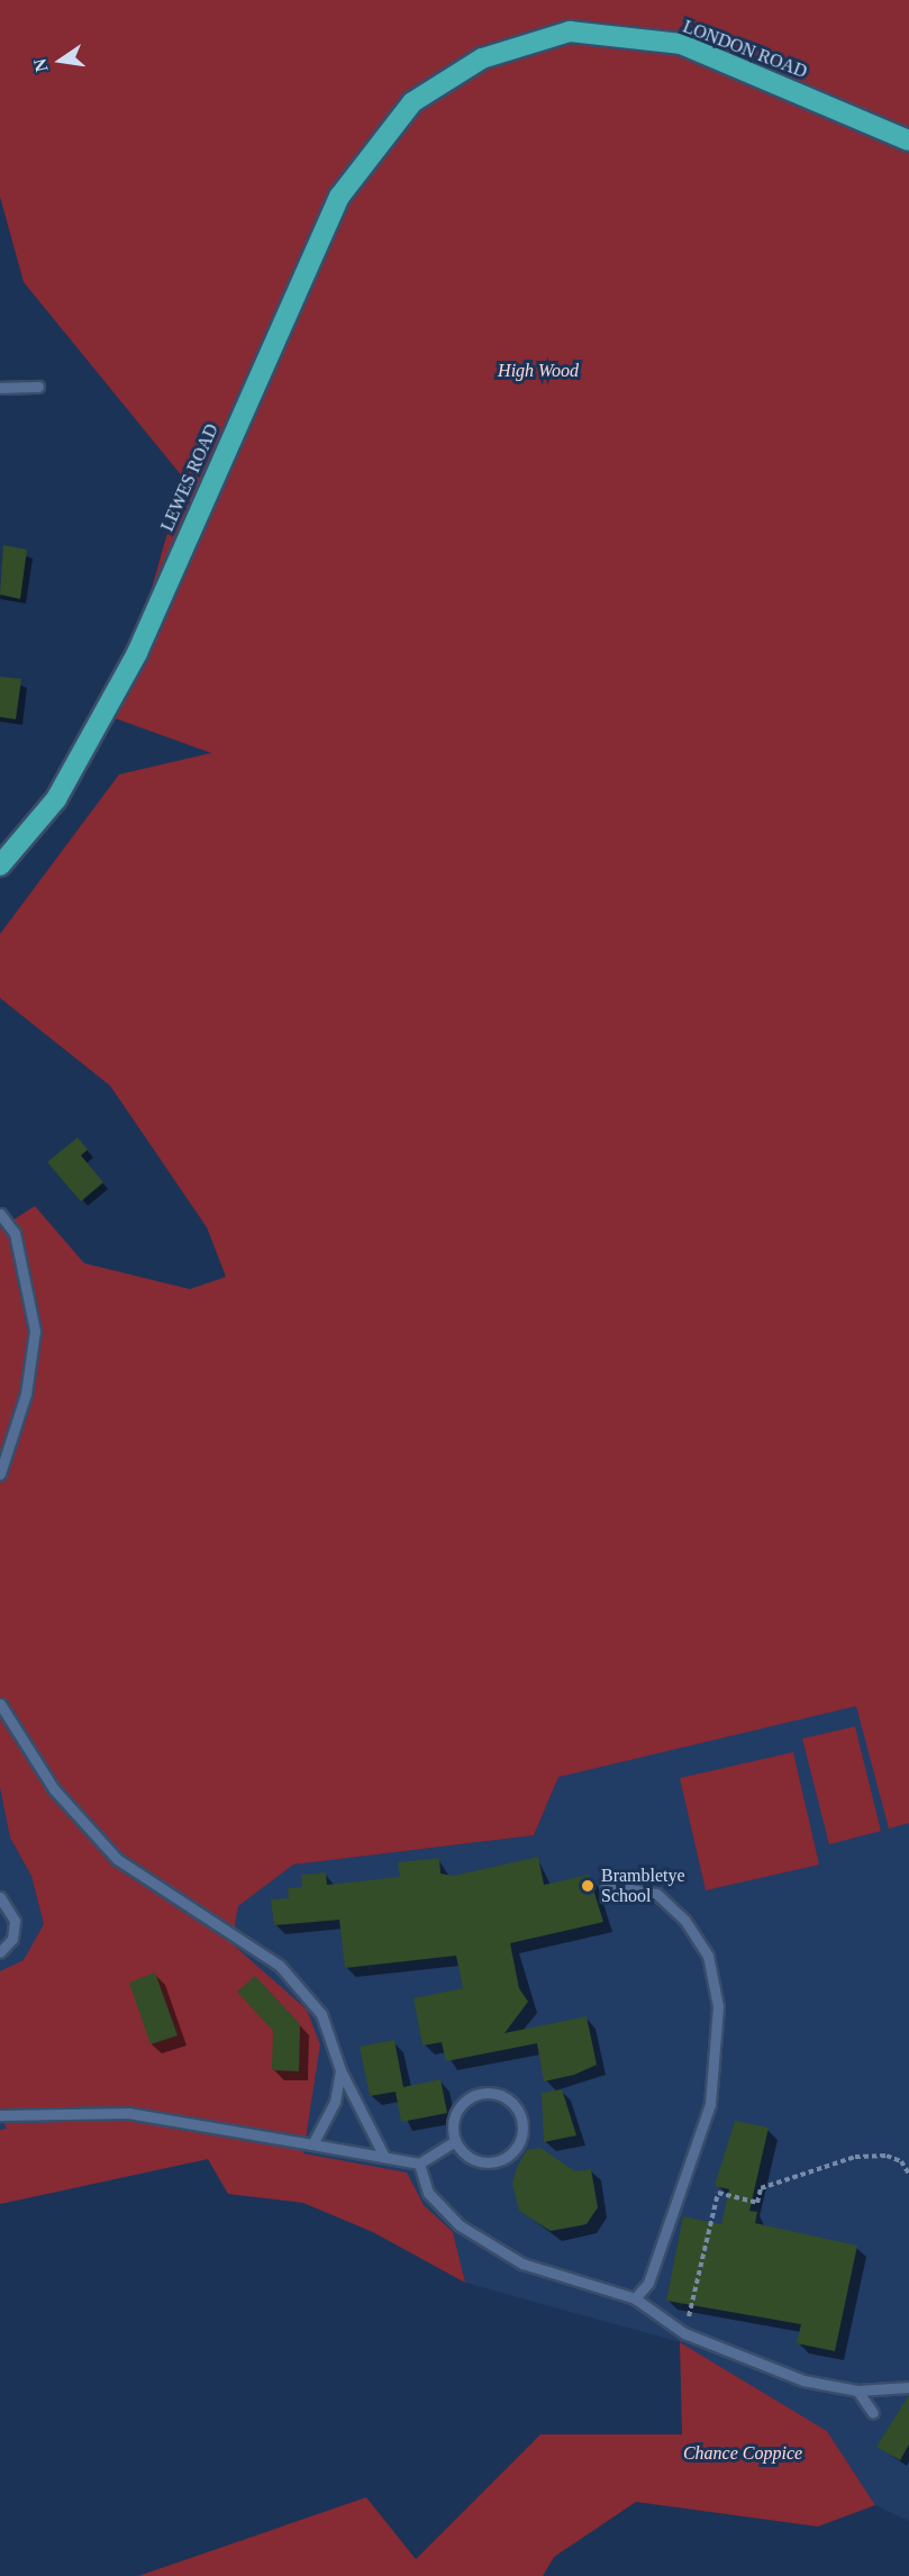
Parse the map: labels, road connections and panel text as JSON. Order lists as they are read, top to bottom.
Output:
{
  "streets": {
    "highway": ["LONDON ROAD", "LEWES ROAD"]
  },
  "crossings": [
    ["LONDON ROAD", "LEWES ROAD"]
  ],
  "parks": ["High Wood", "Chance Coppice"],
  "places": ["Brambletye School"],
  "north": "left"
}
